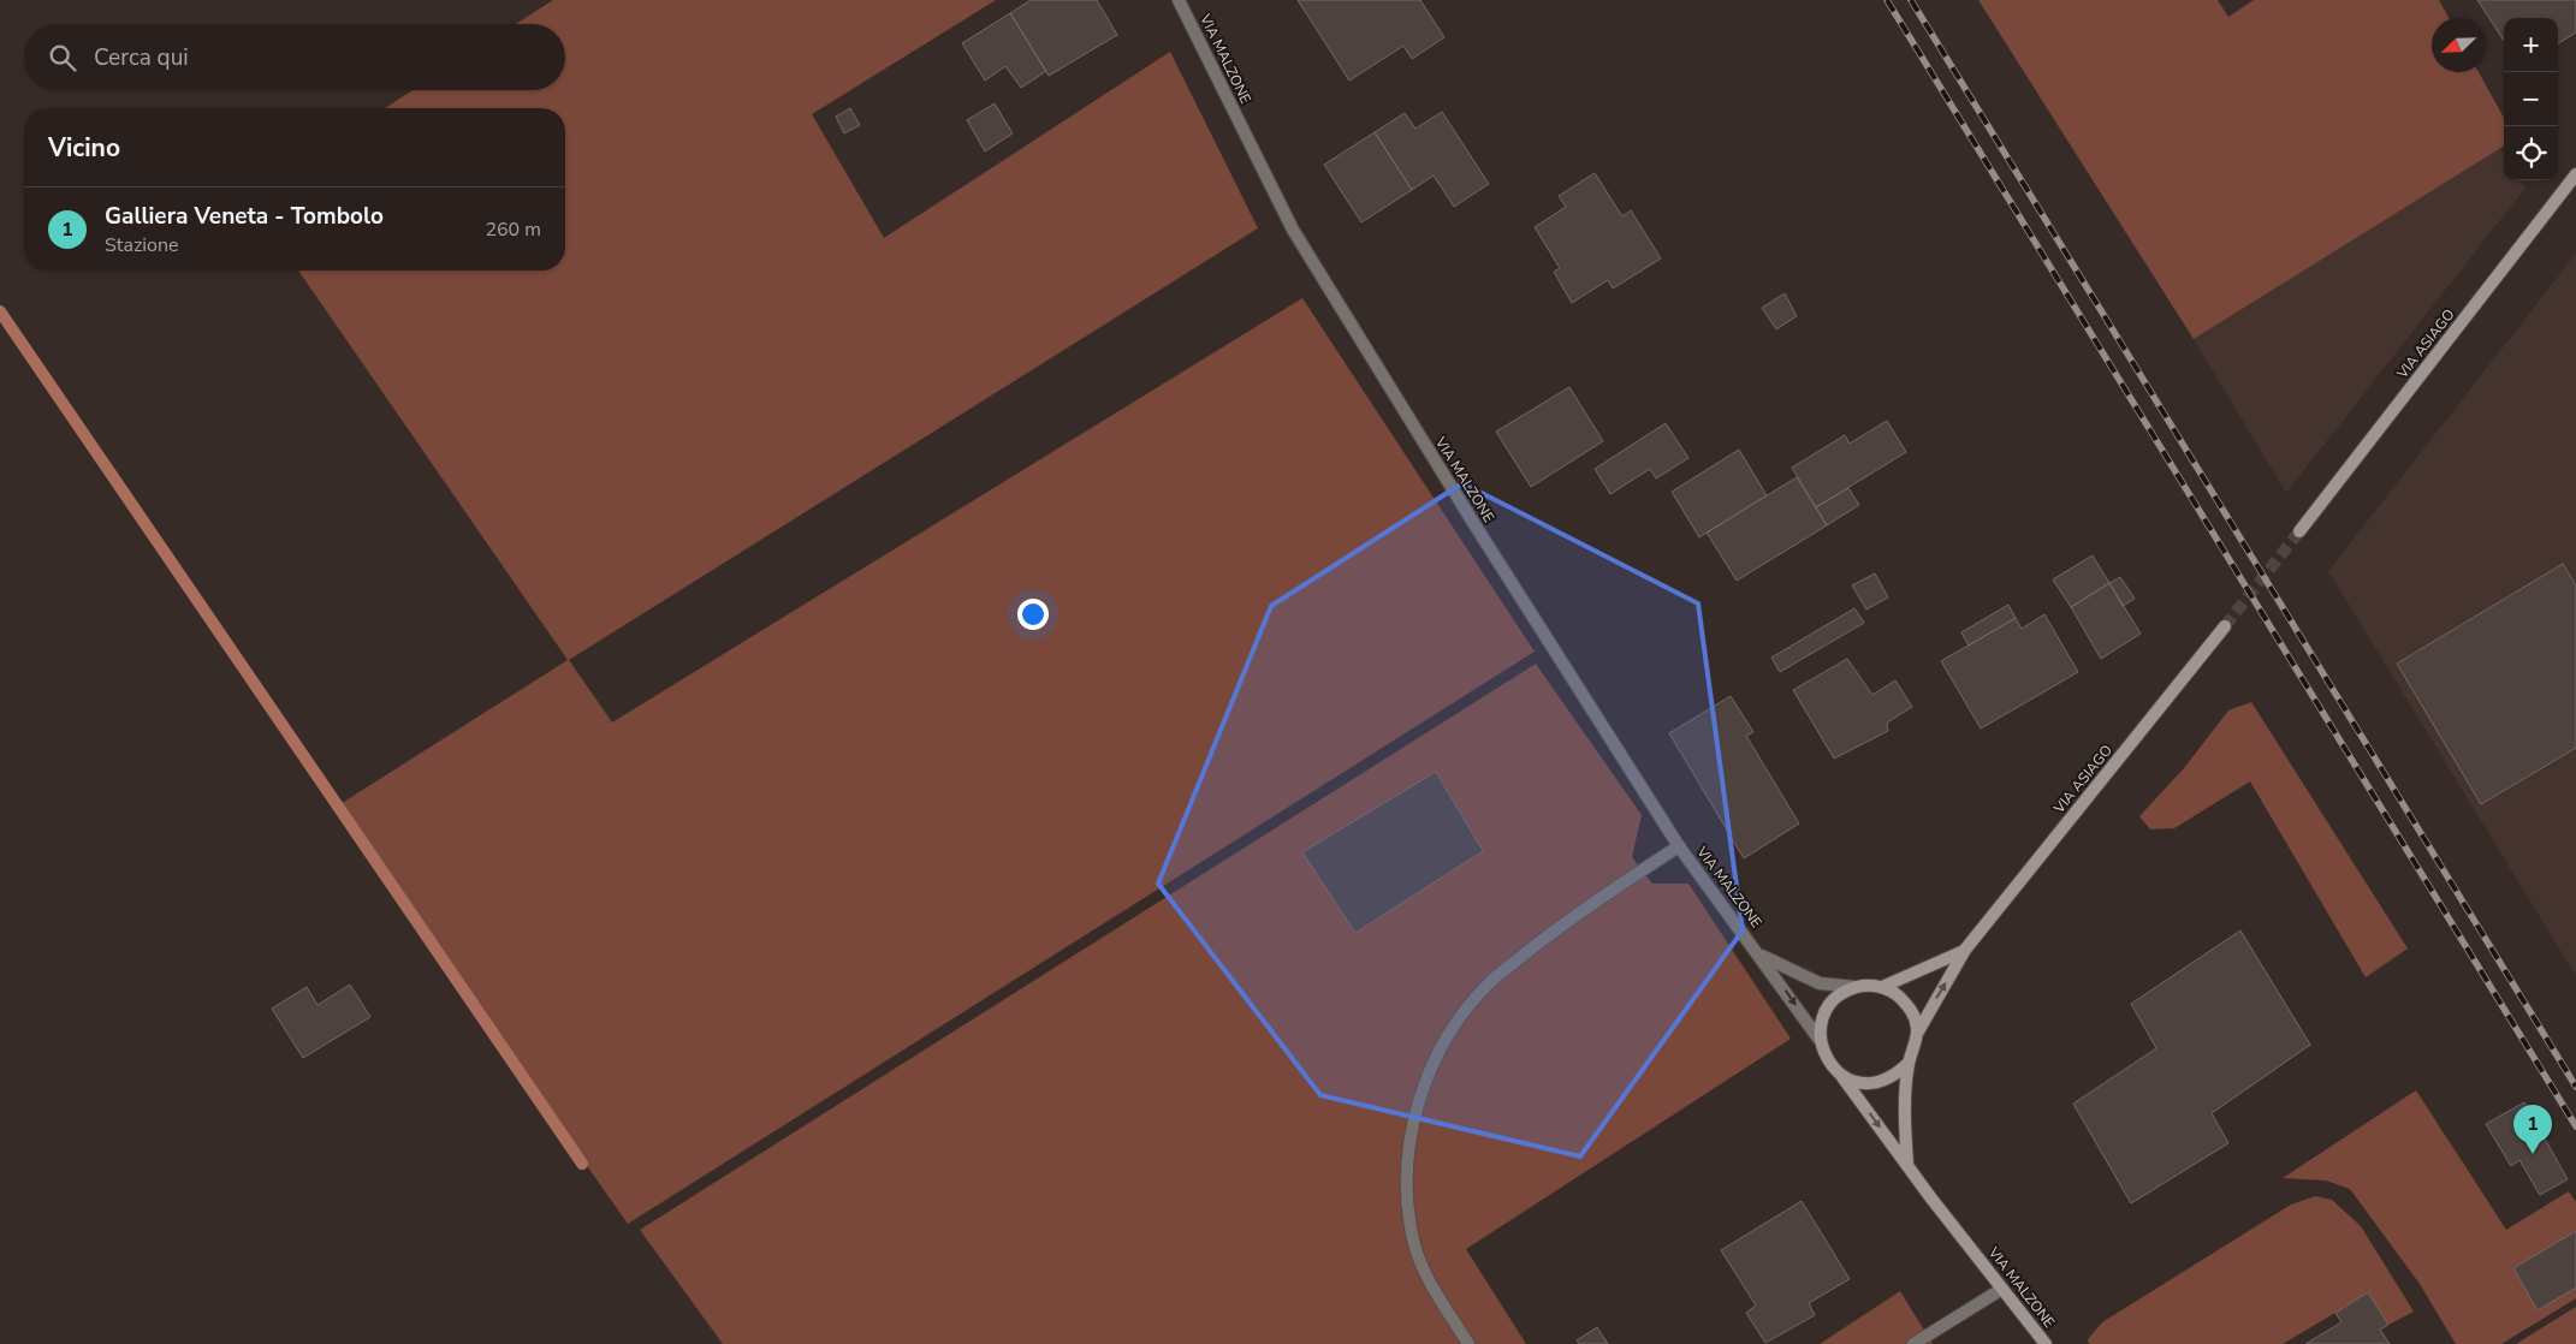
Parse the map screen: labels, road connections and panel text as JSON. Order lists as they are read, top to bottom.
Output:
{
  "streets": {
    "street": ["VIA MALZONE", "VIA ASIAGO"]
  },
  "crossings": [
    ["VIA MALZONE", "VIA ASIAGO"]
  ],
  "north": "bottom left",
  "page": {
    "map_buttons": ["+", "−"],
    "search": "Cerca qui",
    "heading": "Vicino",
    "list": [
      {
        "mark": "1",
        "name": "Galliera Veneta - Tombolo",
        "note": "Stazione",
        "value": "260 m"
      }
    ],
    "pins": "1"
  }
}
